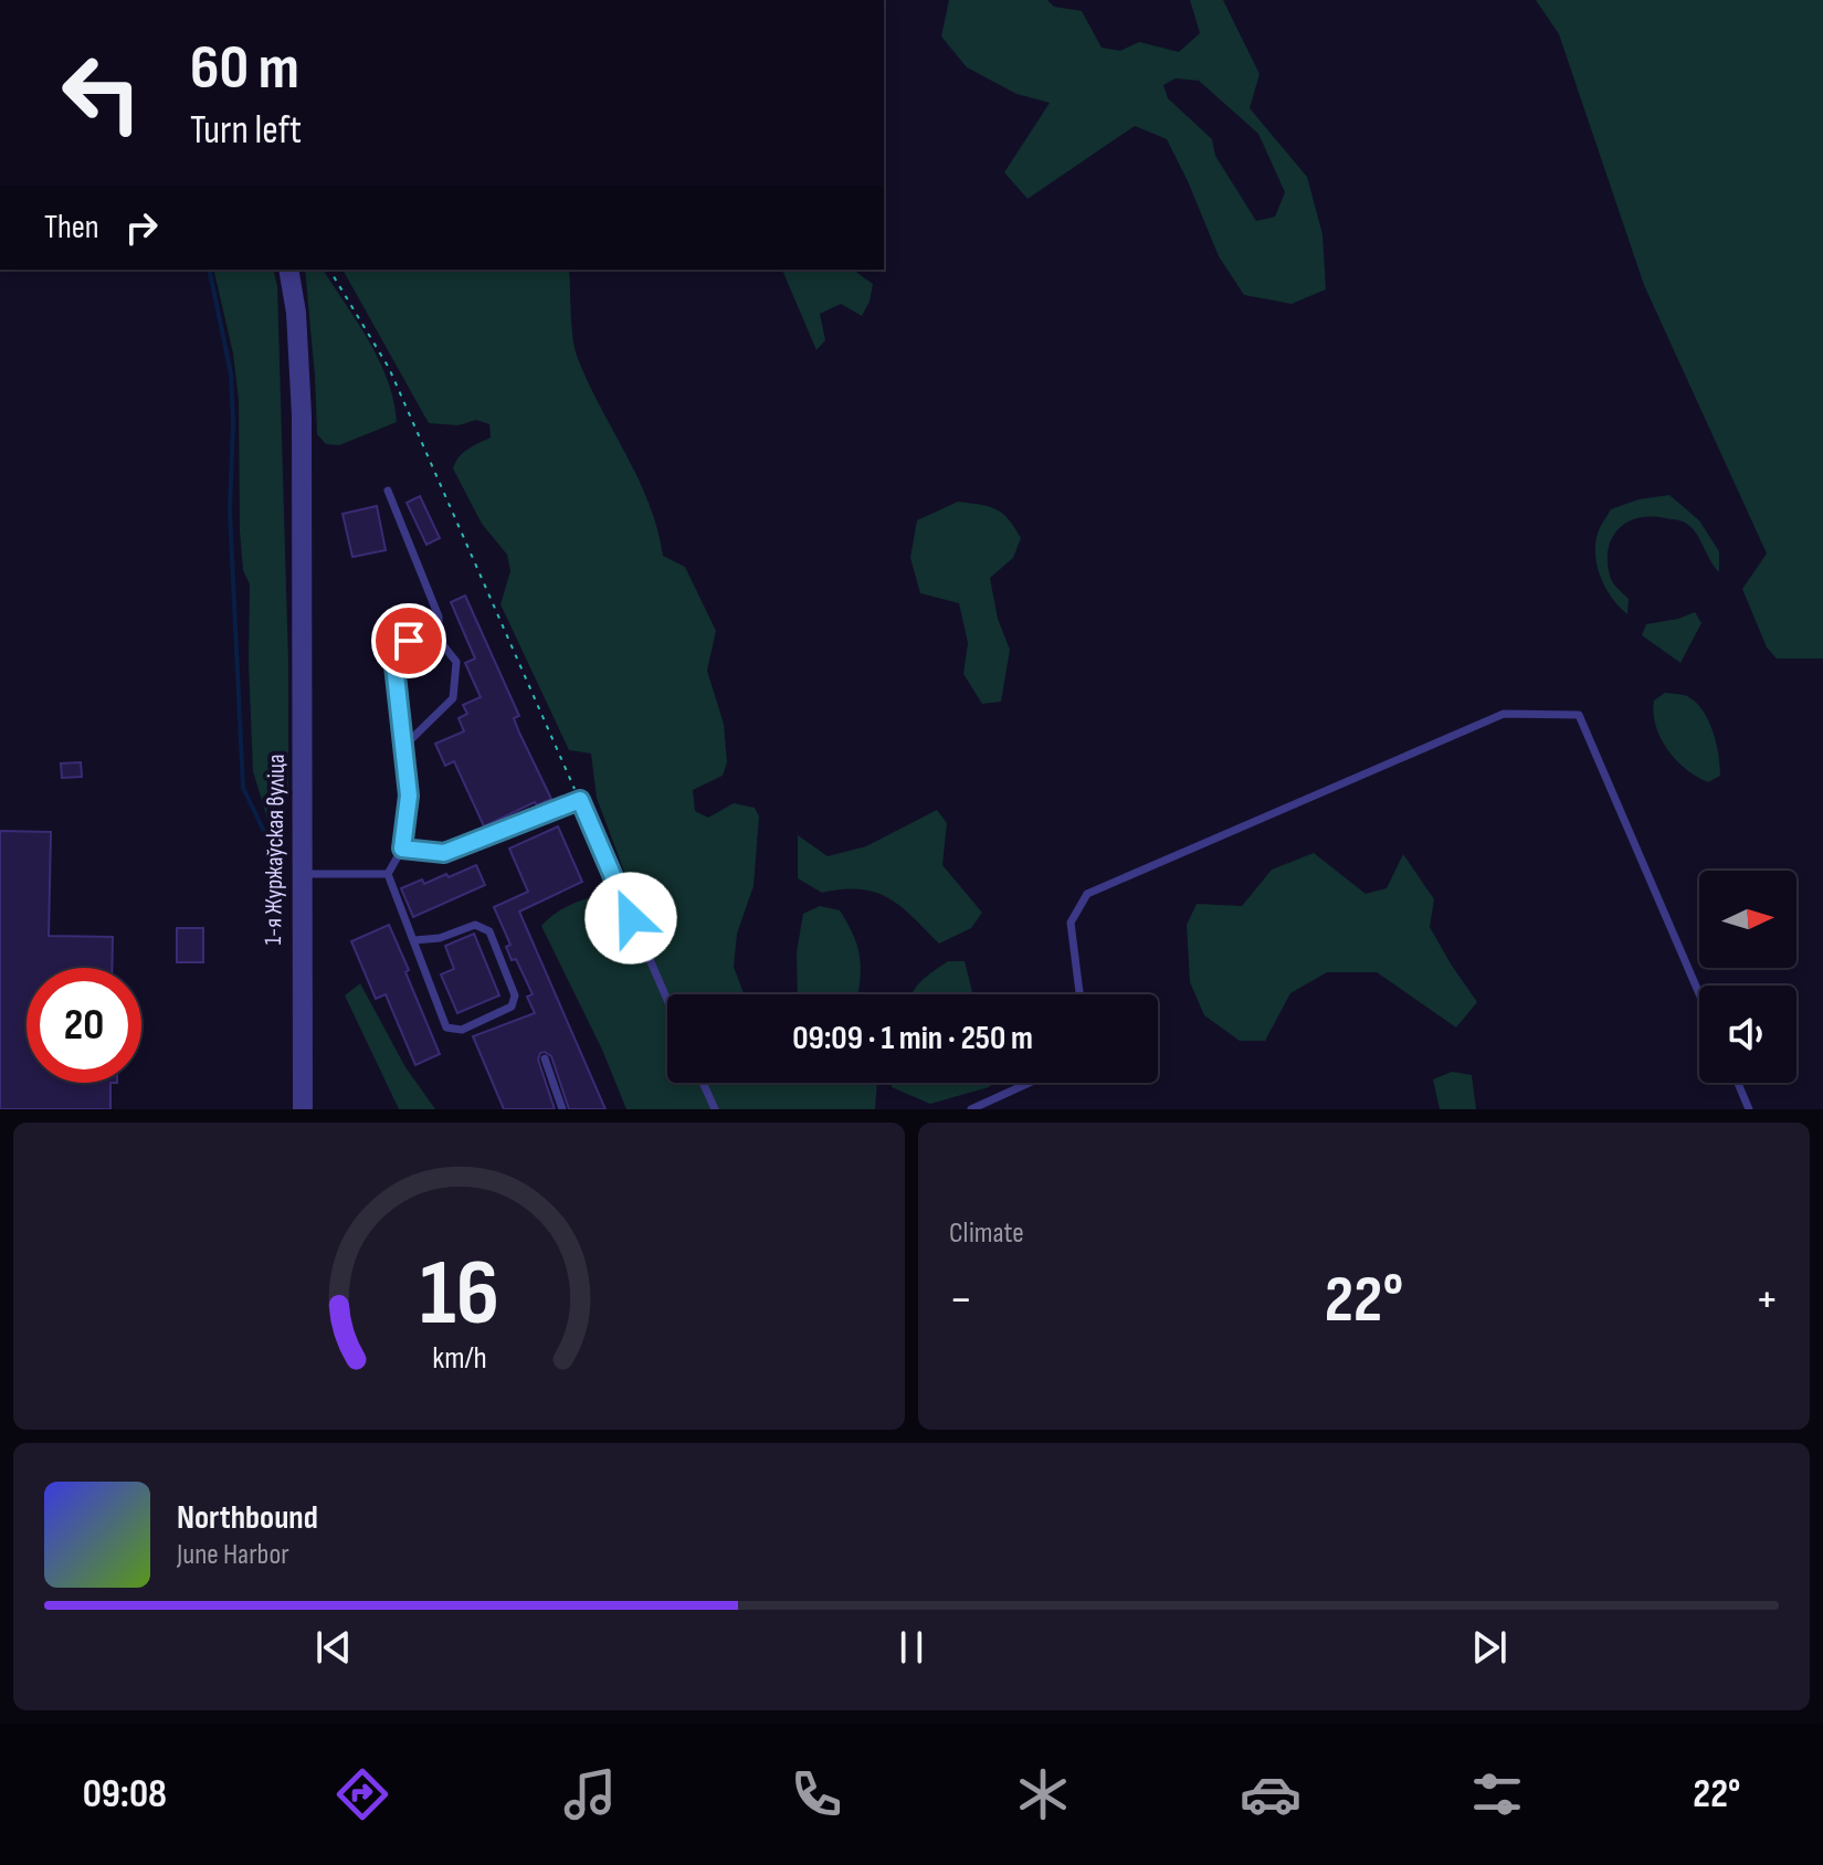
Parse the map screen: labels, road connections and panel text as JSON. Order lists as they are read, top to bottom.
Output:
{
  "streets": {
    "street": ["1-я Журжаўская вуліца"]
  },
  "north": "right",
  "page": {
    "turn": ["60 m", "Turn left"],
    "then": "Then",
    "limit": "20",
    "trip": "09:09 · 1 min · 250 m",
    "tile": "Climate",
    "heat": ["−", "22°", "+"],
    "song": ["Northbound", "June Harbor"],
    "tabs": ["09:08", "22°"],
    "gauge": ["16", "km/h"]
  }
}
